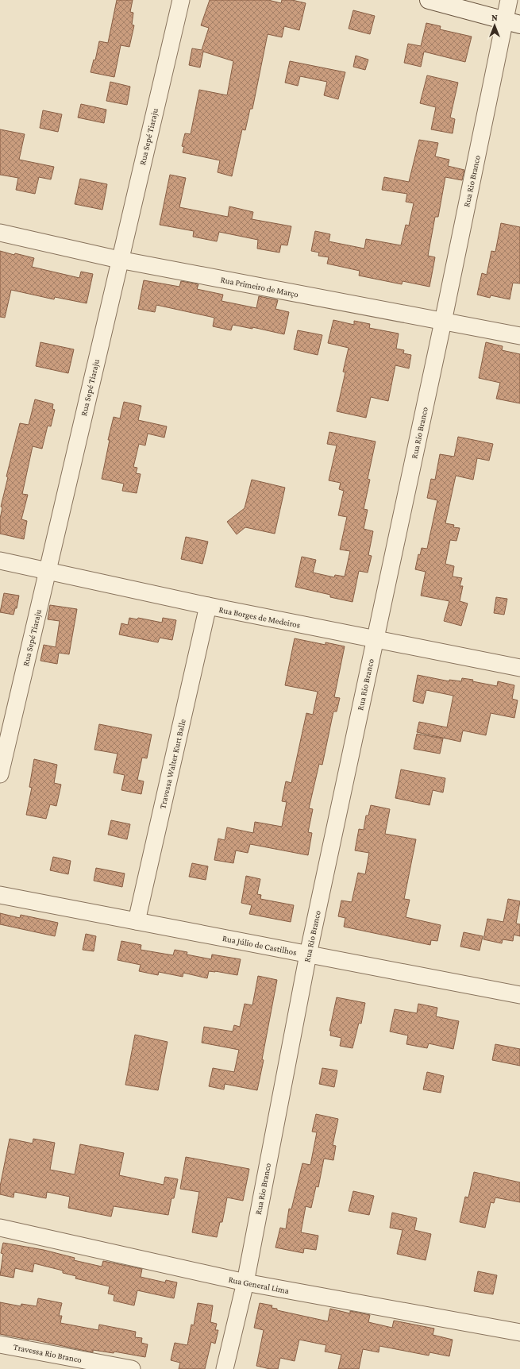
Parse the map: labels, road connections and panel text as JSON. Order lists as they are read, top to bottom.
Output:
{
  "streets": {
    "street": [
      "Rua Sepé Tiaraju",
      "Rua Rio Branco",
      "Rua Primeiro de Março",
      "Rua Borges de Medeiros",
      "Travessa Walter Kurt Balle",
      "Rua Júlio de Castilhos",
      "Rua General Lima",
      "Travessa Rio Branco"
    ]
  },
  "crossings": [
    ["Rua Sepé Tiaraju", "Rua Primeiro de Março"],
    ["Rua Sepé Tiaraju", "Rua Borges de Medeiros"],
    ["Rua Rio Branco", "Rua Primeiro de Março"],
    ["Rua Rio Branco", "Rua Borges de Medeiros"],
    ["Rua Rio Branco", "Rua Júlio de Castilhos"],
    ["Rua Rio Branco", "Rua General Lima"],
    ["Rua Borges de Medeiros", "Travessa Walter Kurt Balle"],
    ["Travessa Walter Kurt Balle", "Rua Júlio de Castilhos"]
  ],
  "north": "top"
}
